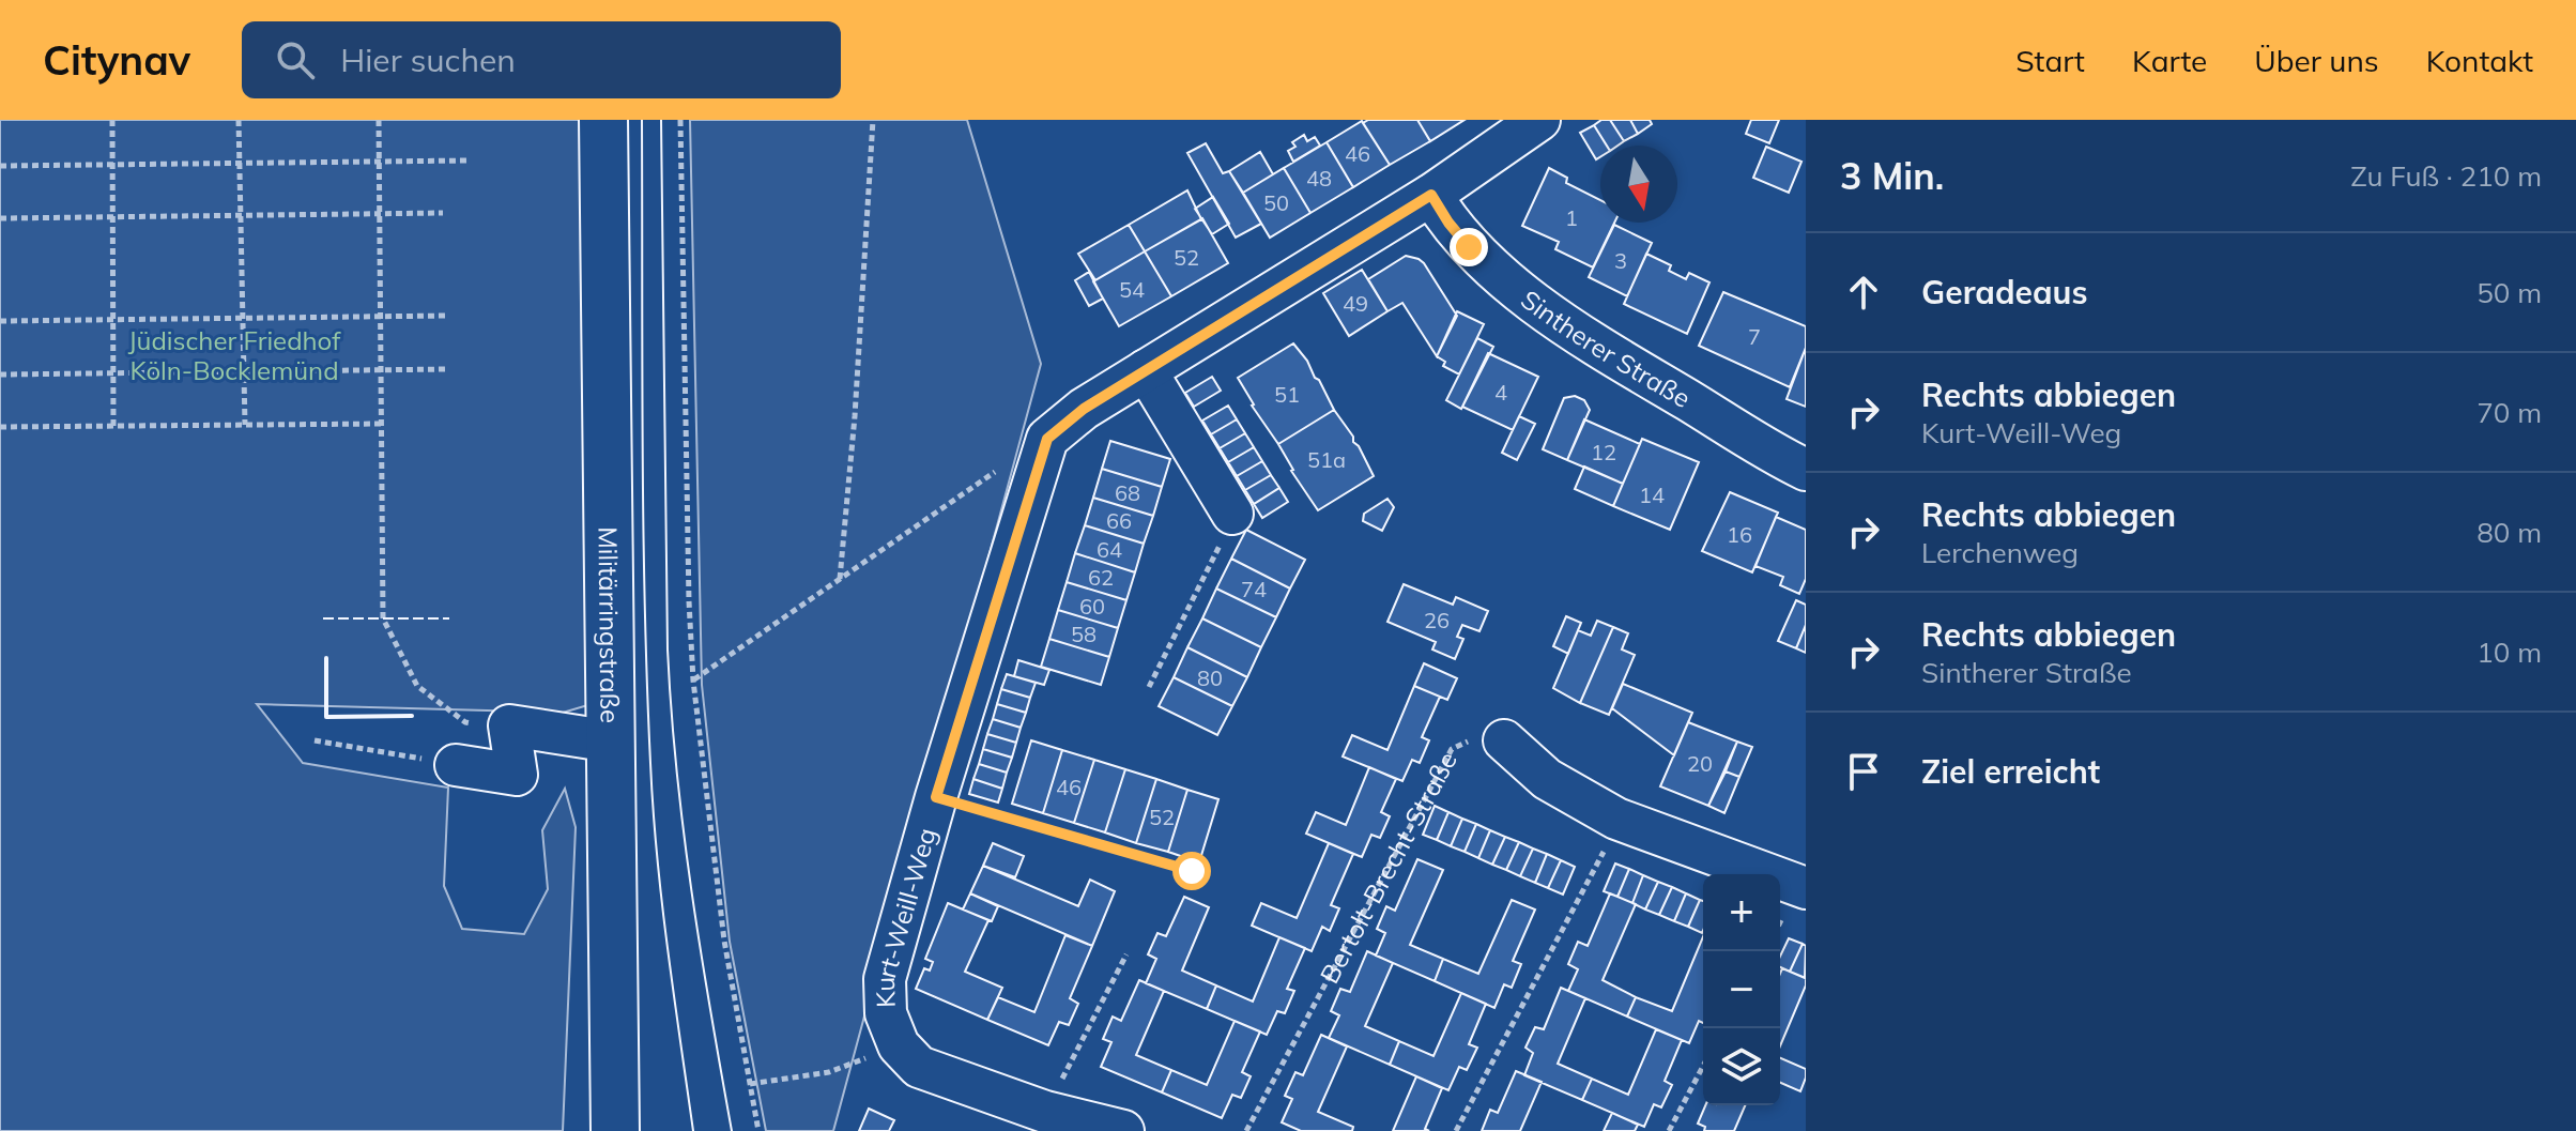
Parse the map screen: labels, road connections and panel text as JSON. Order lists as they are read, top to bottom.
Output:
{
  "streets": {
    "main road": ["Militärringstraße"],
    "street": ["Sintherer Straße", "Kurt-Weill-Weg"],
    "path": ["Bertolt-Brecht-Straße"]
  },
  "parks": ["Jüdischer Friedhof Köln-Bocklemünd"],
  "house_numbers": [
    "46",
    "48",
    "50",
    "1",
    "52",
    "3",
    "54",
    "49",
    "7",
    "4",
    "51",
    "12",
    "51a",
    "68",
    "14",
    "66",
    "16",
    "64",
    "62",
    "74",
    "60",
    "26",
    "58",
    "80",
    "20",
    "46",
    "52"
  ],
  "north": "bottom",
  "page": {
    "header": "Citynav",
    "search": "Hier suchen",
    "nav": [
      "Start",
      "Karte",
      "Über uns",
      "Kontakt"
    ],
    "heading": ["3 Min.", "Zu Fuß · 210 m"],
    "list": [
      ["Geradeaus", "50 m"],
      ["Rechts abbiegen", "Kurt-Weill-Weg", "70 m"],
      ["Rechts abbiegen", "Lerchenweg", "80 m"],
      ["Rechts abbiegen", "Sintherer Straße", "10 m"],
      "Ziel erreicht"
    ],
    "map_buttons": ["+", "−"]
  }
}
